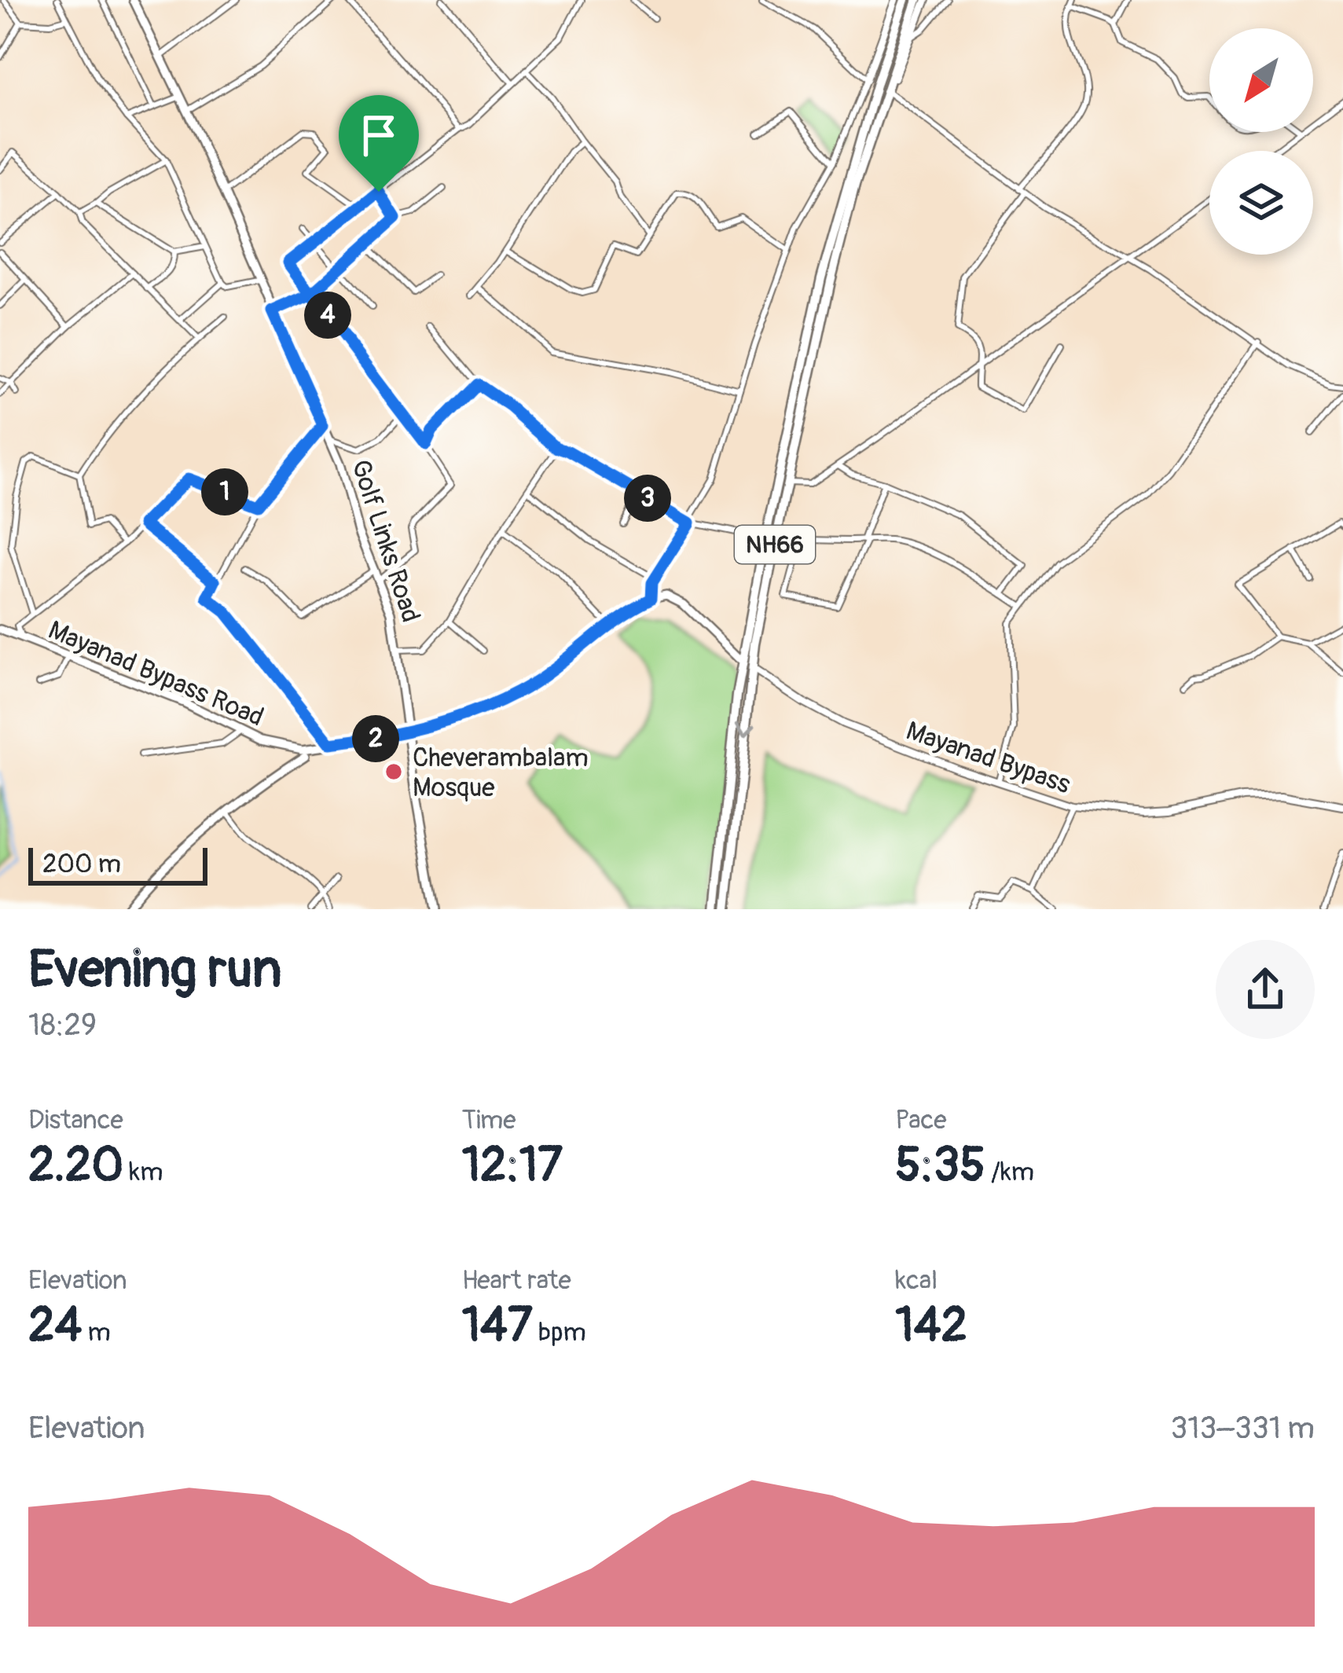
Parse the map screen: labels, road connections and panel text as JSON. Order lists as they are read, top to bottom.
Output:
{
  "streets": {
    "highway": ["NH66"],
    "main road": ["Golf Links Road", "Mayanad Bypass Road"],
    "street": ["Mayanad Bypass"]
  },
  "crossings": [
    ["Golf Links Road", "Mayanad Bypass Road"],
    ["NH66", "Mayanad Bypass"]
  ],
  "places": ["Cheverambalam Mosque"],
  "scale_bar": "200 m",
  "north": "bottom left",
  "page": {
    "pins": [
      "4",
      "1",
      "3",
      "2"
    ],
    "scale": "200 m",
    "heading": ["Evening run", "18:29"],
    "stats": [
      ["Distance", "2.20 km"],
      ["Time", "12:17"],
      ["Pace", "5:35 /km"],
      ["Elevation", "24 m"],
      ["Heart rate", "147 bpm"],
      ["kcal", "142"]
    ],
    "chart": ["Elevation", "313–331 m"]
  }
}
